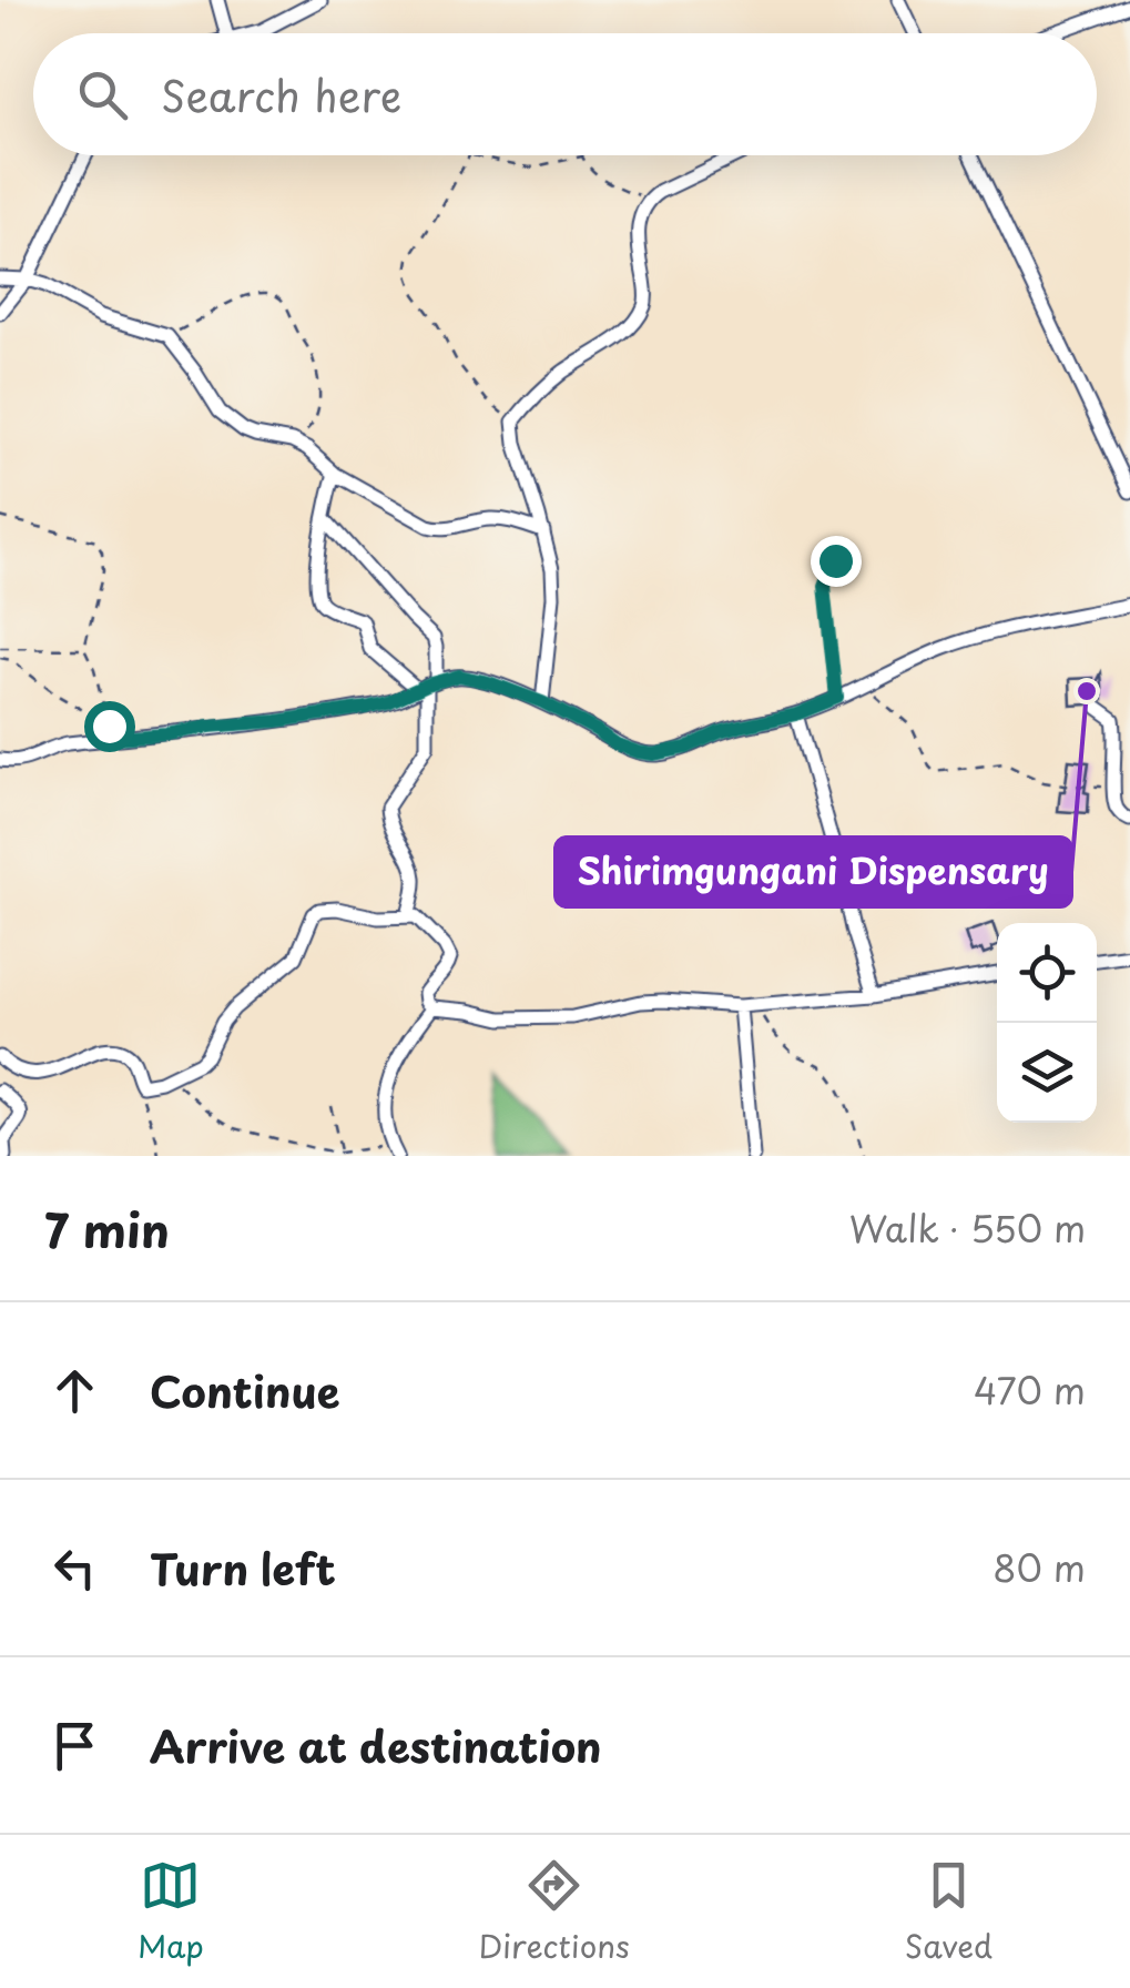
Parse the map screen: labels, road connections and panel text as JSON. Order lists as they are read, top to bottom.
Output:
{
  "places": ["Shirimgungani Dispensary"],
  "page": {
    "search": "Search here",
    "heading": ["7 min", "Walk · 550 m"],
    "list": [
      ["Continue", "470 m"],
      ["Turn left", "80 m"],
      "Arrive at destination"
    ],
    "nav": ["Map", "Directions", "Saved"]
  }
}
